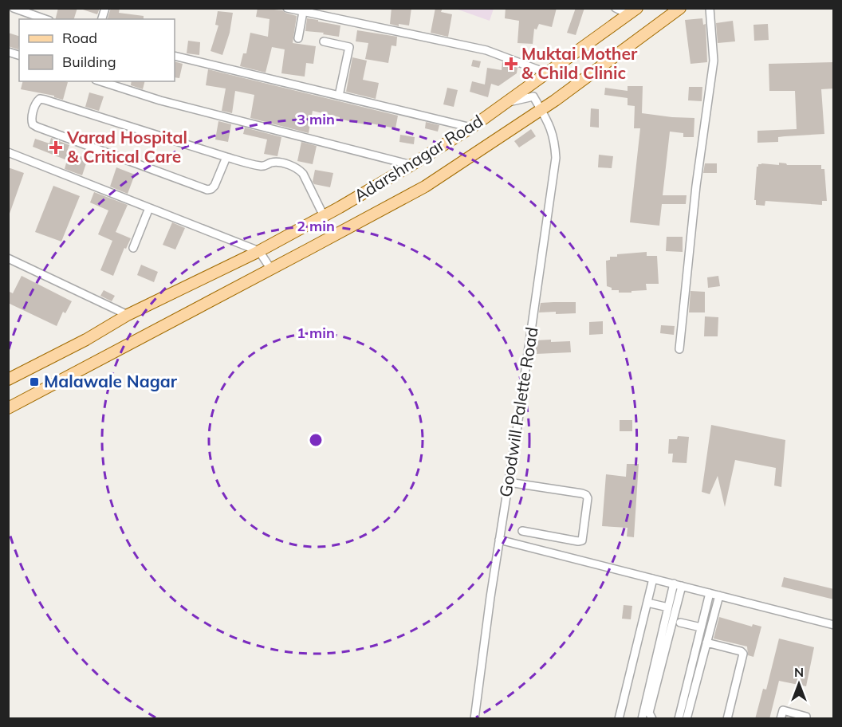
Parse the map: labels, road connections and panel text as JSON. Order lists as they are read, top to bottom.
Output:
{
  "streets": {
    "main road": ["Adarshnagar Road"],
    "street": ["Goodwill Palette Road"]
  },
  "crossings": [
    ["Adarshnagar Road", "Goodwill Palette Road"]
  ],
  "places": {
    "health": ["Muktai Mother & Child Clinic", "Varad Hospital & Critical Care"],
    "transit": ["Malawale Nagar"]
  },
  "legend": ["Road", "Building"],
  "north": "top",
  "rings": ["3 min", "2 min", "1 min"]
}
